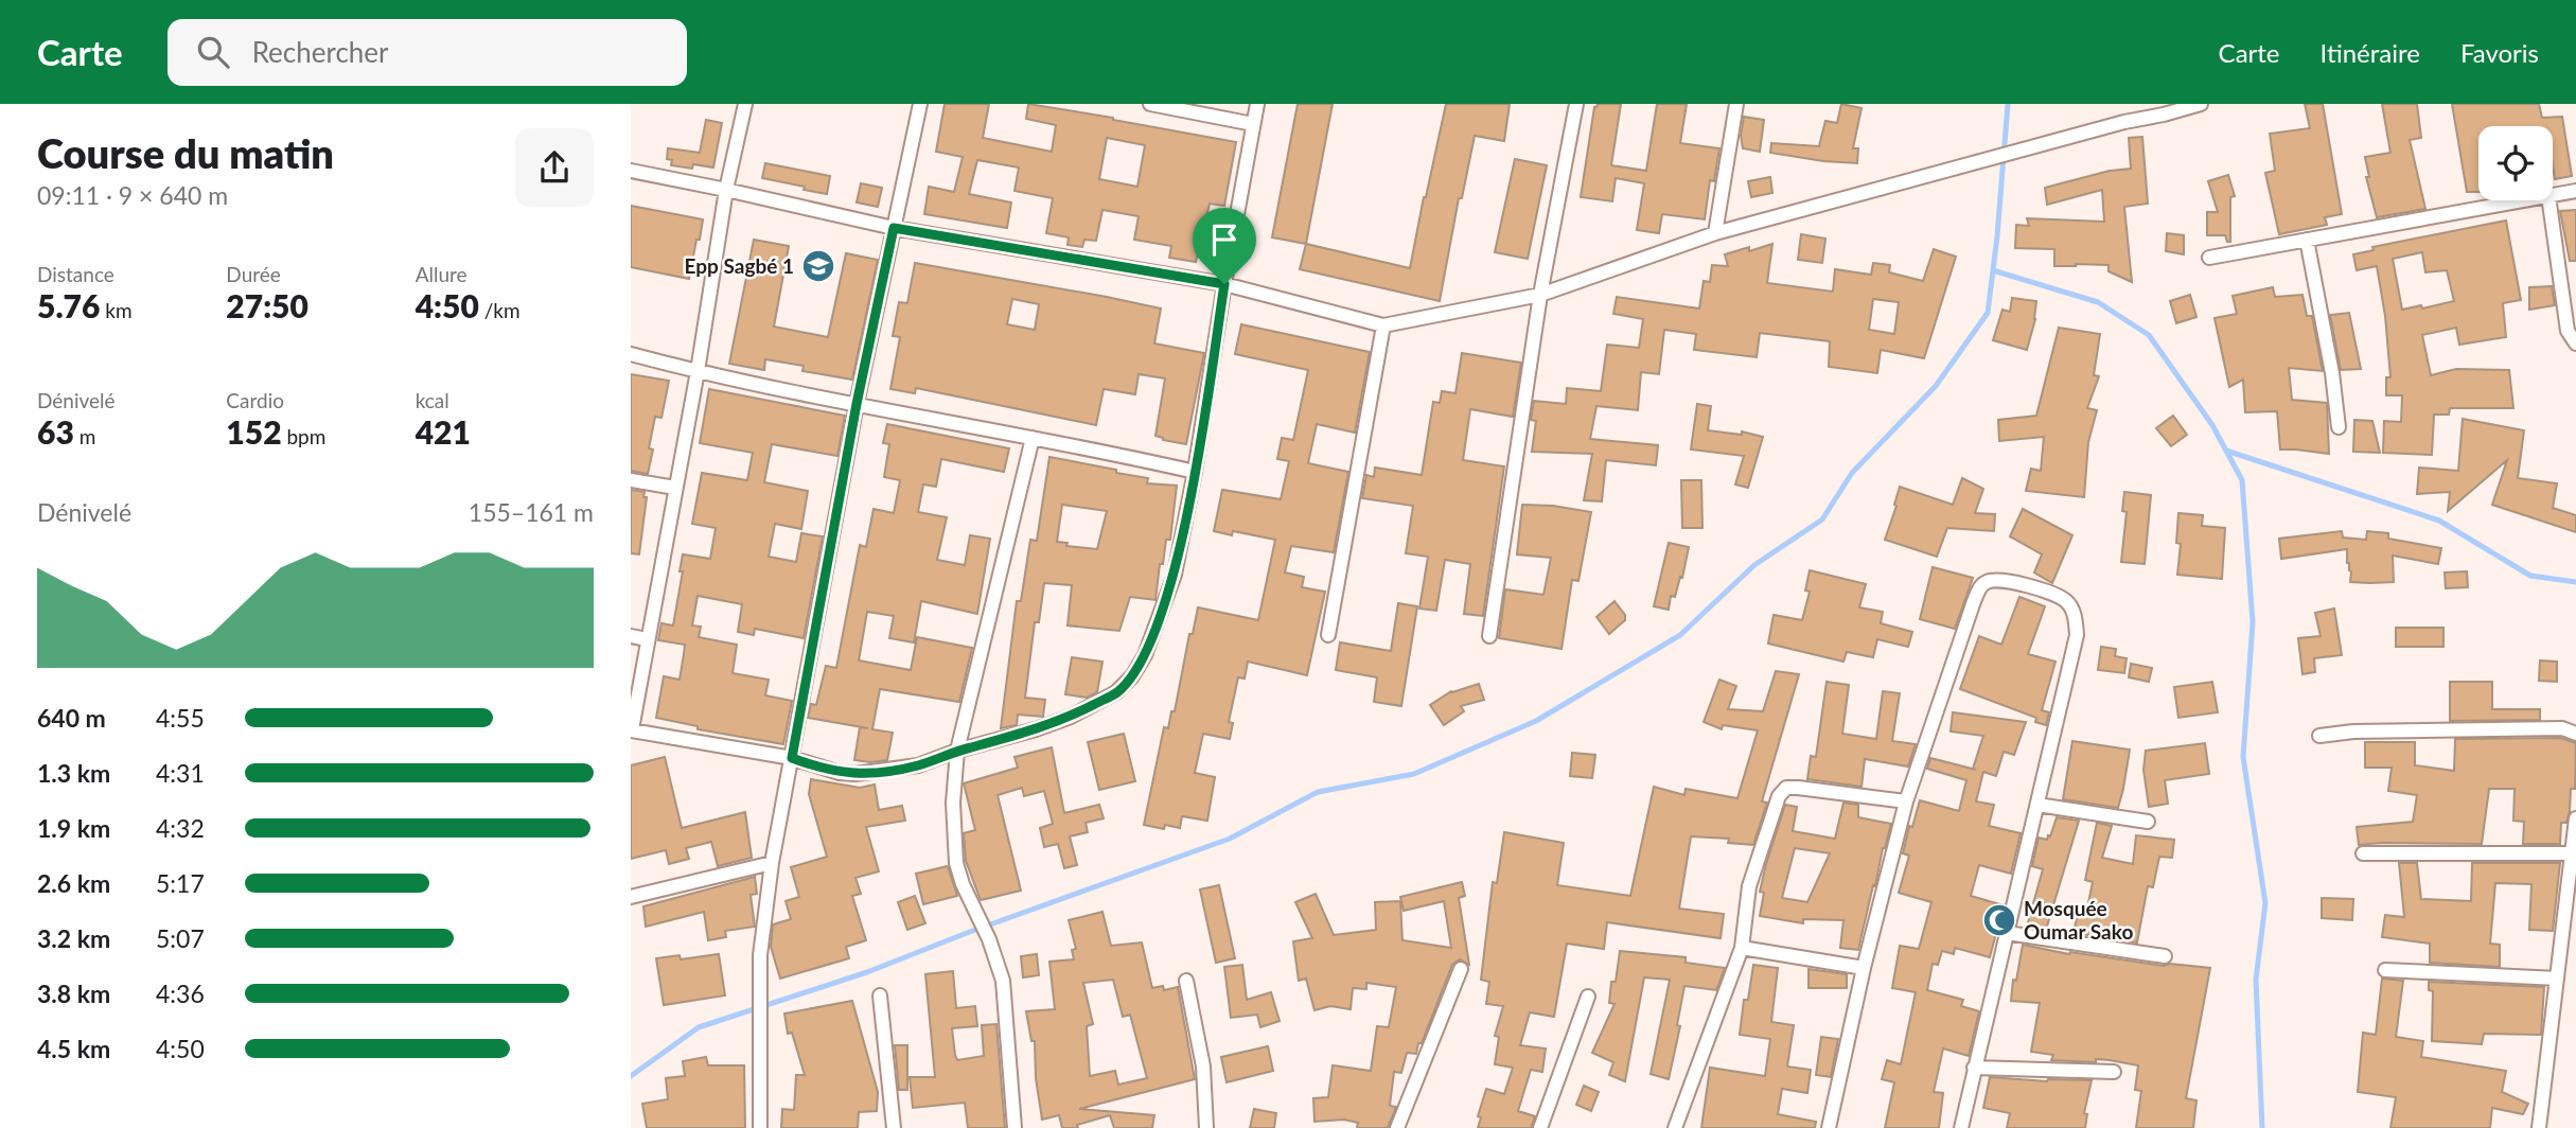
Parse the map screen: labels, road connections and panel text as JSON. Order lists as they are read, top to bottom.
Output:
{
  "places": {
    "school or university": ["Epp Sagbé 1"],
    "mosque": ["Mosquée Oumar Sako"]
  },
  "page": {
    "header": "Carte",
    "search": "Rechercher",
    "nav": ["Carte", "Itinéraire", "Favoris"],
    "heading": ["Course du matin", "09:11 · 9 × 640 m"],
    "stats": [
      ["Distance", "5.76 km"],
      ["Durée", "27:50"],
      ["Allure", "4:50 /km"],
      ["Dénivelé", "63 m"],
      ["Cardio", "152 bpm"],
      ["kcal", "421"]
    ],
    "chart": ["Dénivelé", "155–161 m"],
    "list": [
      {
        "name": "640 m",
        "note": "4:55"
      },
      {
        "name": "1.3 km",
        "note": "4:31"
      },
      {
        "name": "1.9 km",
        "note": "4:32"
      },
      {
        "name": "2.6 km",
        "note": "5:17"
      },
      {
        "name": "3.2 km",
        "note": "5:07"
      },
      {
        "name": "3.8 km",
        "note": "4:36"
      },
      {
        "name": "4.5 km",
        "note": "4:50"
      }
    ]
  }
}
